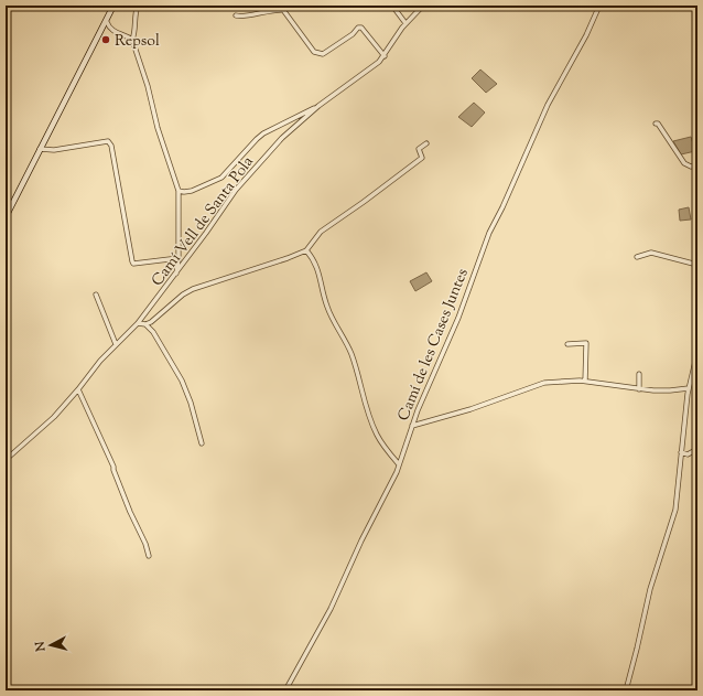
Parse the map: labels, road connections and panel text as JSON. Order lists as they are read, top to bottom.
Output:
{
  "streets": {
    "street": ["Camí Vell de Santa Pola", "Camí de les Cases Juntes"]
  },
  "places": ["Repsol"],
  "north": "left"
}
